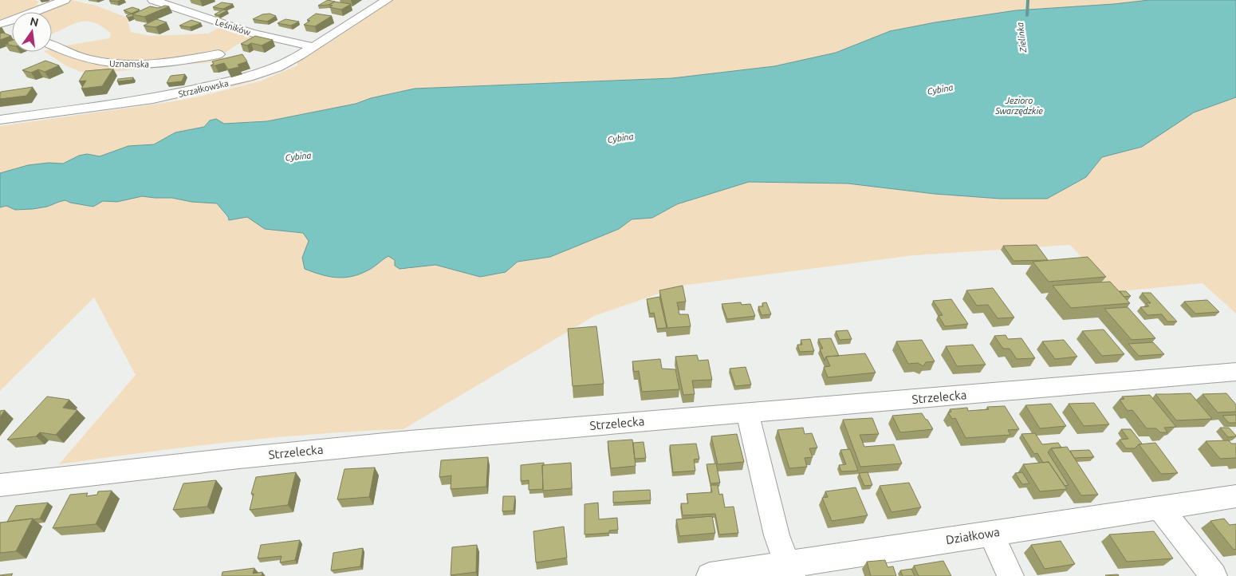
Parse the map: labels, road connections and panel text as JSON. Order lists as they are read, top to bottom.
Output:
{
  "streets": {
    "street": [
      "Leśników",
      "Uznamska",
      "Strzałkowska",
      "Strzelecka",
      "Działkowa"
    ]
  },
  "crossings": [
    ["Leśników", "Strzałkowska"]
  ],
  "water": ["Zielinka", "Cybina", "Jezioro Swarzędzkie"],
  "north": "top"
}
